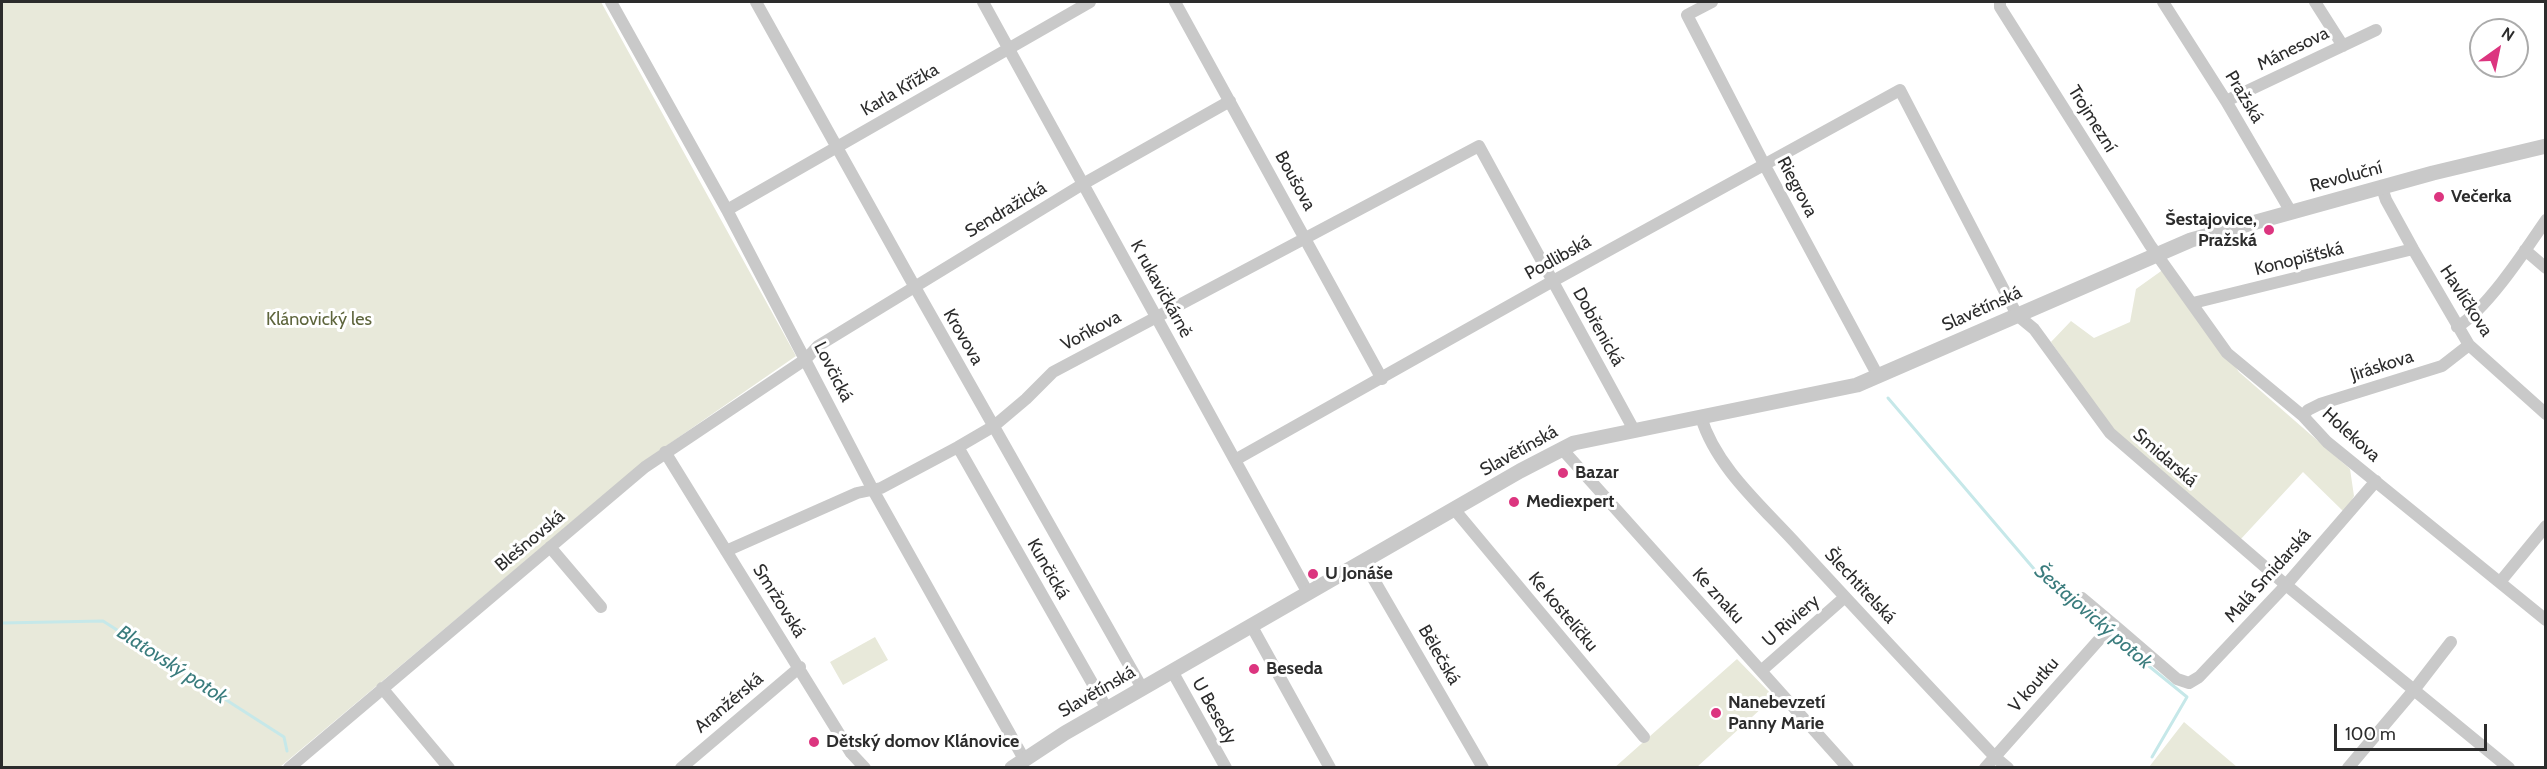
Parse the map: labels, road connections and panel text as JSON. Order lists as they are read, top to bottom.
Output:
{
  "streets": {
    "street": [
      "Mánesova",
      "Karla Křížka",
      "Pražská",
      "Trojmezní",
      "Revoluční",
      "Boušova",
      "Riegrova",
      "Sendražická",
      "Podlibská",
      "Konopišťská",
      "K rukavičkárně",
      "Havlíčkova",
      "Slavětínská",
      "Dobřenická",
      "Voňkova",
      "Krovova",
      "Jiráskova",
      "Lovčická",
      "Holekova",
      "Smidarská",
      "Blešnovská",
      "Kunčická",
      "Malá Smidarská",
      "Šlechtitelská",
      "Ke znaku",
      "Smržovská",
      "Ke kostelíčku",
      "U Riviery",
      "Bělečská",
      "V koutku",
      "Aranžérská",
      "U Besedy"
    ]
  },
  "crossings": [
    ["Mánesova", "Pražská"],
    ["Karla Křížka", "K rukavičkárně"],
    ["Karla Křížka", "Krovova"],
    ["Karla Křížka", "Lovčická"],
    ["Pražská", "Revoluční"],
    ["Trojmezní", "Revoluční"],
    ["Trojmezní", "Slavětínská"],
    ["Trojmezní", "Holekova"],
    ["Revoluční", "Havlíčkova"],
    ["Revoluční", "Slavětínská"],
    ["Revoluční", "Holekova"],
    ["Boušova", "Sendražická"],
    ["Boušova", "Podlibská"],
    ["Boušova", "Voňkova"],
    ["Riegrova", "Podlibská"],
    ["Riegrova", "Slavětínská"],
    ["Sendražická", "K rukavičkárně"],
    ["Sendražická", "Krovova"],
    ["Sendražická", "Lovčická"],
    ["Sendražická", "Blešnovská"],
    ["Podlibská", "K rukavičkárně"],
    ["Podlibská", "Dobřenická"],
    ["Podlibská", "Smidarská"],
    ["Konopišťská", "Havlíčkova"],
    ["Konopišťská", "Holekova"],
    ["K rukavičkárně", "Slavětínská"],
    ["K rukavičkárně", "Voňkova"],
    ["Havlíčkova", "Jiráskova"],
    ["Slavětínská", "Dobřenická"],
    ["Slavětínská", "Krovova"],
    ["Slavětínská", "Lovčická"],
    ["Slavětínská", "Holekova"],
    ["Slavětínská", "Smidarská"],
    ["Slavětínská", "Kunčická"],
    ["Slavětínská", "Šlechtitelská"],
    ["Slavětínská", "Ke znaku"],
    ["Slavětínská", "Ke kostelíčku"],
    ["Slavětínská", "Bělečská"],
    ["Slavětínská", "U Besedy"],
    ["Dobřenická", "Voňkova"],
    ["Voňkova", "Krovova"],
    ["Voňkova", "Lovčická"],
    ["Voňkova", "Kunčická"],
    ["Voňkova", "Smržovská"],
    ["Jiráskova", "Holekova"],
    ["Lovčická", "Blešnovská"],
    ["Holekova", "Malá Smidarská"],
    ["Smidarská", "Malá Smidarská"],
    ["Blešnovská", "Smržovská"],
    ["Malá Smidarská", "V koutku"],
    ["Šlechtitelská", "U Riviery"],
    ["Šlechtitelská", "V koutku"],
    ["Ke znaku", "U Riviery"],
    ["Smržovská", "Aranžérská"]
  ],
  "water": ["Šestajovický potok", "Blatovský potok"],
  "parks": ["Klánovický les"],
  "places": [
    "Večerka",
    "Šestajovice, Pražská",
    "Bazar",
    "Mediexpert",
    "U Jonáše",
    "Beseda",
    "Nanebevzetí Panny Marie",
    "Dětský domov Klánovice"
  ],
  "scale_bar": "100 m",
  "north": "top right"
}
